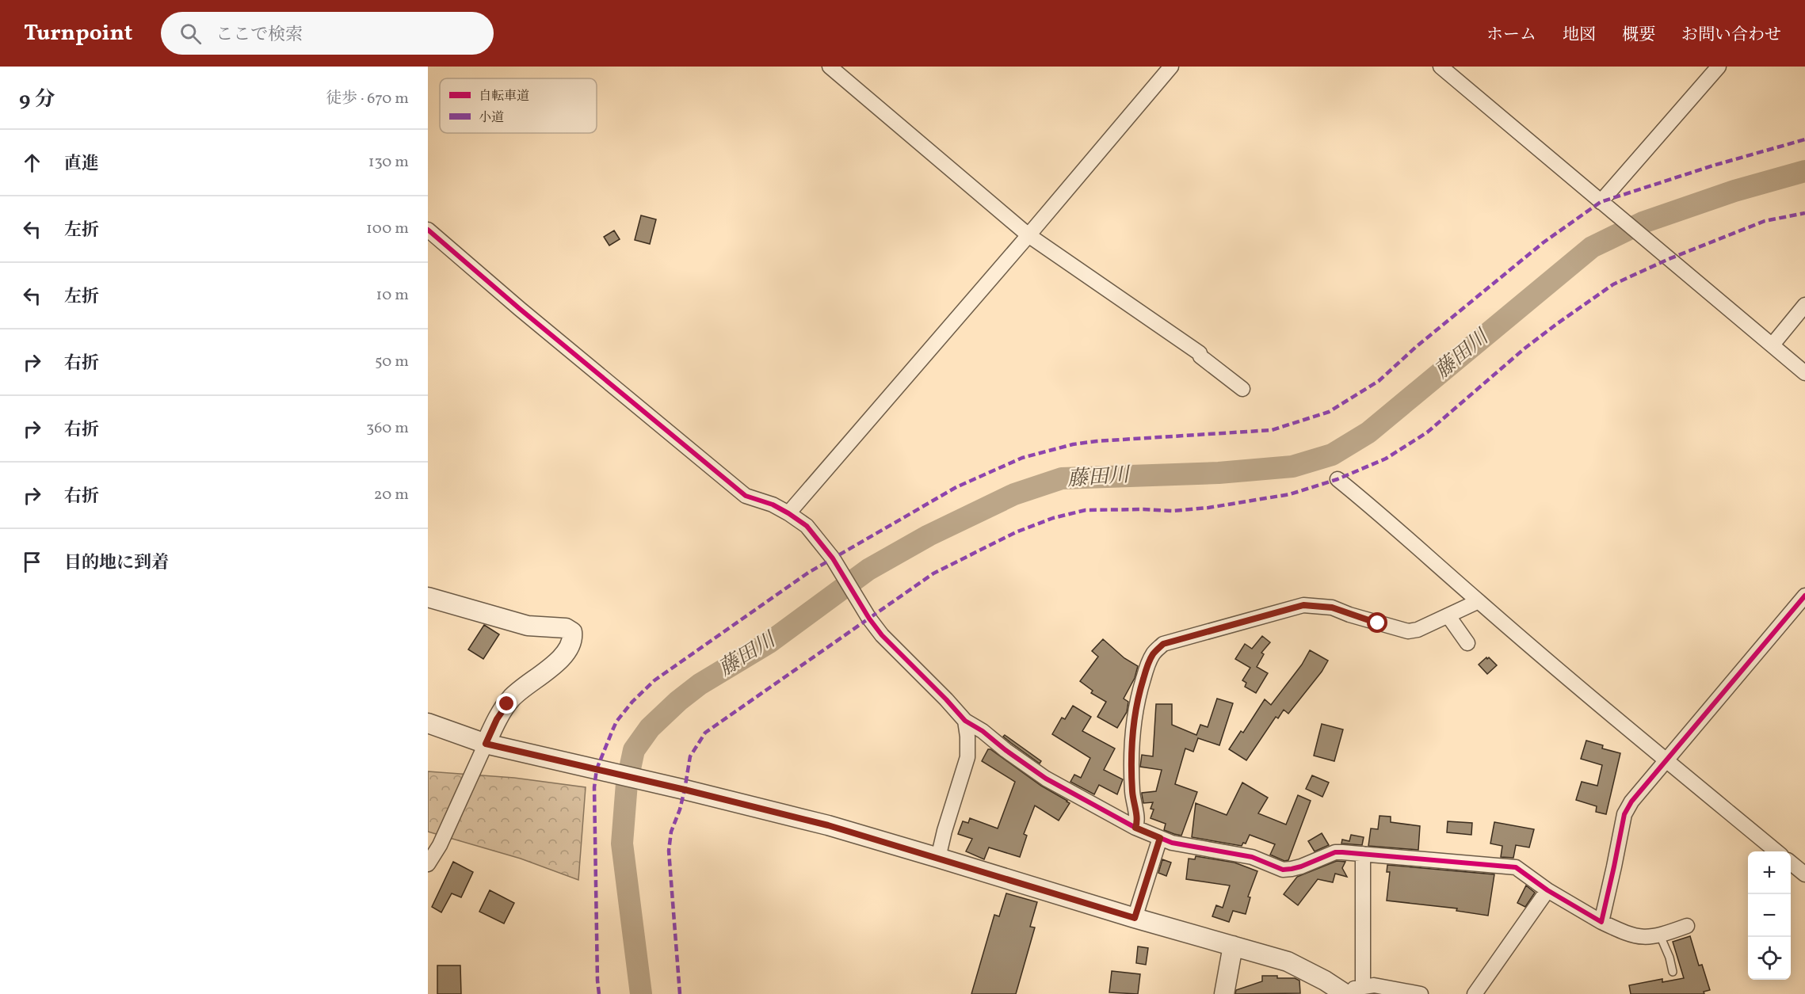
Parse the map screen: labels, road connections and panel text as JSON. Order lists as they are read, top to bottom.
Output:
{
  "water": ["藤田川"],
  "legend": ["自転車道", "小道"],
  "page": {
    "header": "Turnpoint",
    "search": "ここで検索",
    "nav": [
      "ホーム",
      "地図",
      "概要",
      "お問い合わせ"
    ],
    "heading": ["9 分", "徒歩 · 670 m"],
    "list": [
      ["直進", "130 m"],
      ["左折", "100 m"],
      ["左折", "10 m"],
      ["右折", "50 m"],
      ["右折", "360 m"],
      ["右折", "20 m"],
      "目的地に到着"
    ],
    "map_buttons": ["+", "−"]
  }
}
